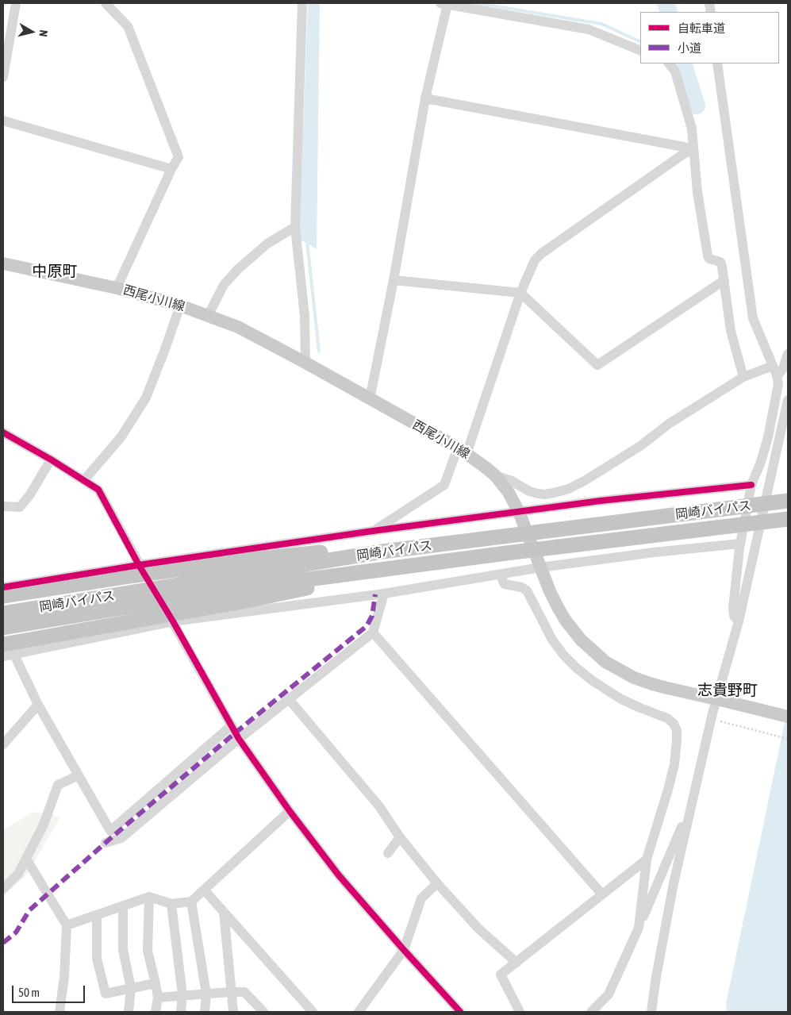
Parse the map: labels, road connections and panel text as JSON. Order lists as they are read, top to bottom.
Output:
{
  "streets": {
    "highway": ["岡崎バイパス"],
    "main road": ["西尾小川線"]
  },
  "districts": ["中原町", "志貴野町"],
  "legend": ["自転車道", "小道"],
  "scale_bar": "50 m",
  "north": "right"
}
